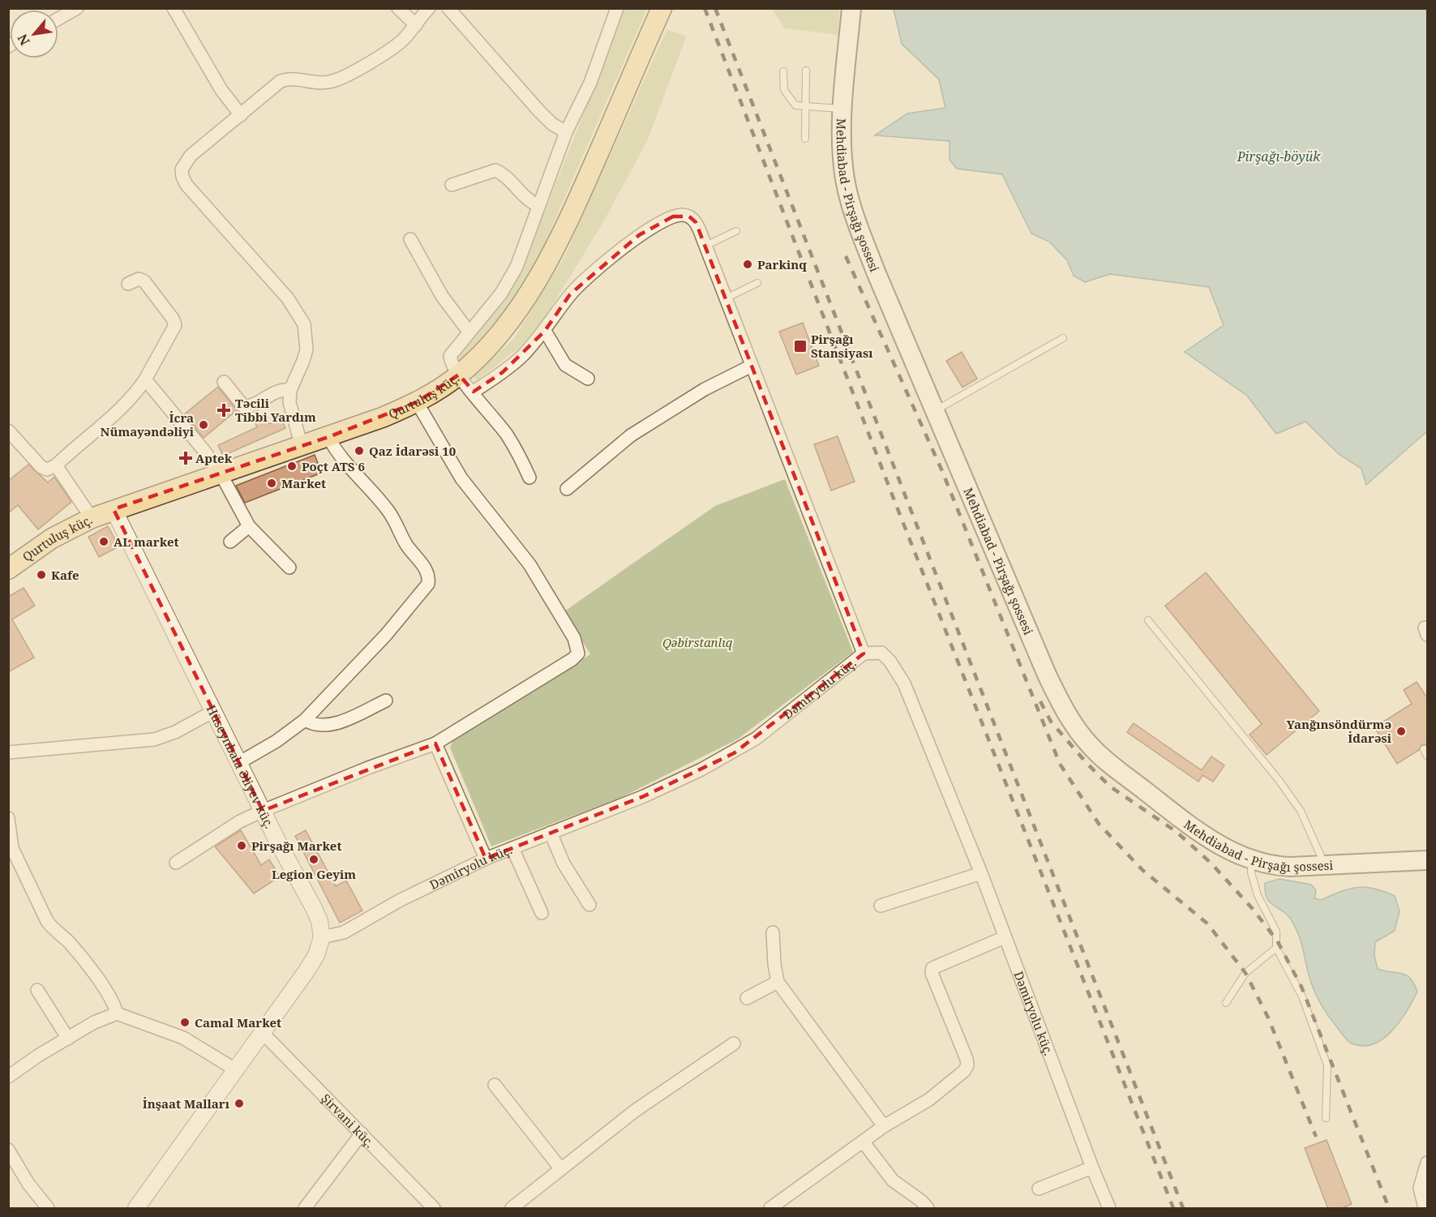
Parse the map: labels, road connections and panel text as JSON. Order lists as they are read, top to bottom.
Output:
{
  "streets": {
    "main road": ["Mehdiabad - Pirşağı şossesi", "Qurtuluş küç."],
    "street": ["Dəmiryolu küç.", "Hüseynbala Əliyev küç.", "Şirvani küç."]
  },
  "crossings": [
    ["Qurtuluş küç.", "Hüseynbala Əliyev küç."],
    ["Dəmiryolu küç.", "Hüseynbala Əliyev küç."]
  ],
  "water": ["Pirşağı-böyük"],
  "parks": ["Qəbirstanlıq"],
  "places": {
    "other": [
      "Parkinq",
      "İcra Nümayəndəliyi",
      "Qaz İdarəsi 10",
      "Poçt ATS 6",
      "Market",
      "AL market",
      "Kafe",
      "Yanğınsöndürmə İdarəsi",
      "Pirşağı Market",
      "Legion Geyim",
      "Camal Market",
      "İnşaat Malları"
    ],
    "transit": ["Pirşağı Stansiyası"],
    "health": ["Təcili Tibbi Yardım", "Aptek"]
  },
  "north": "bottom left"
}
